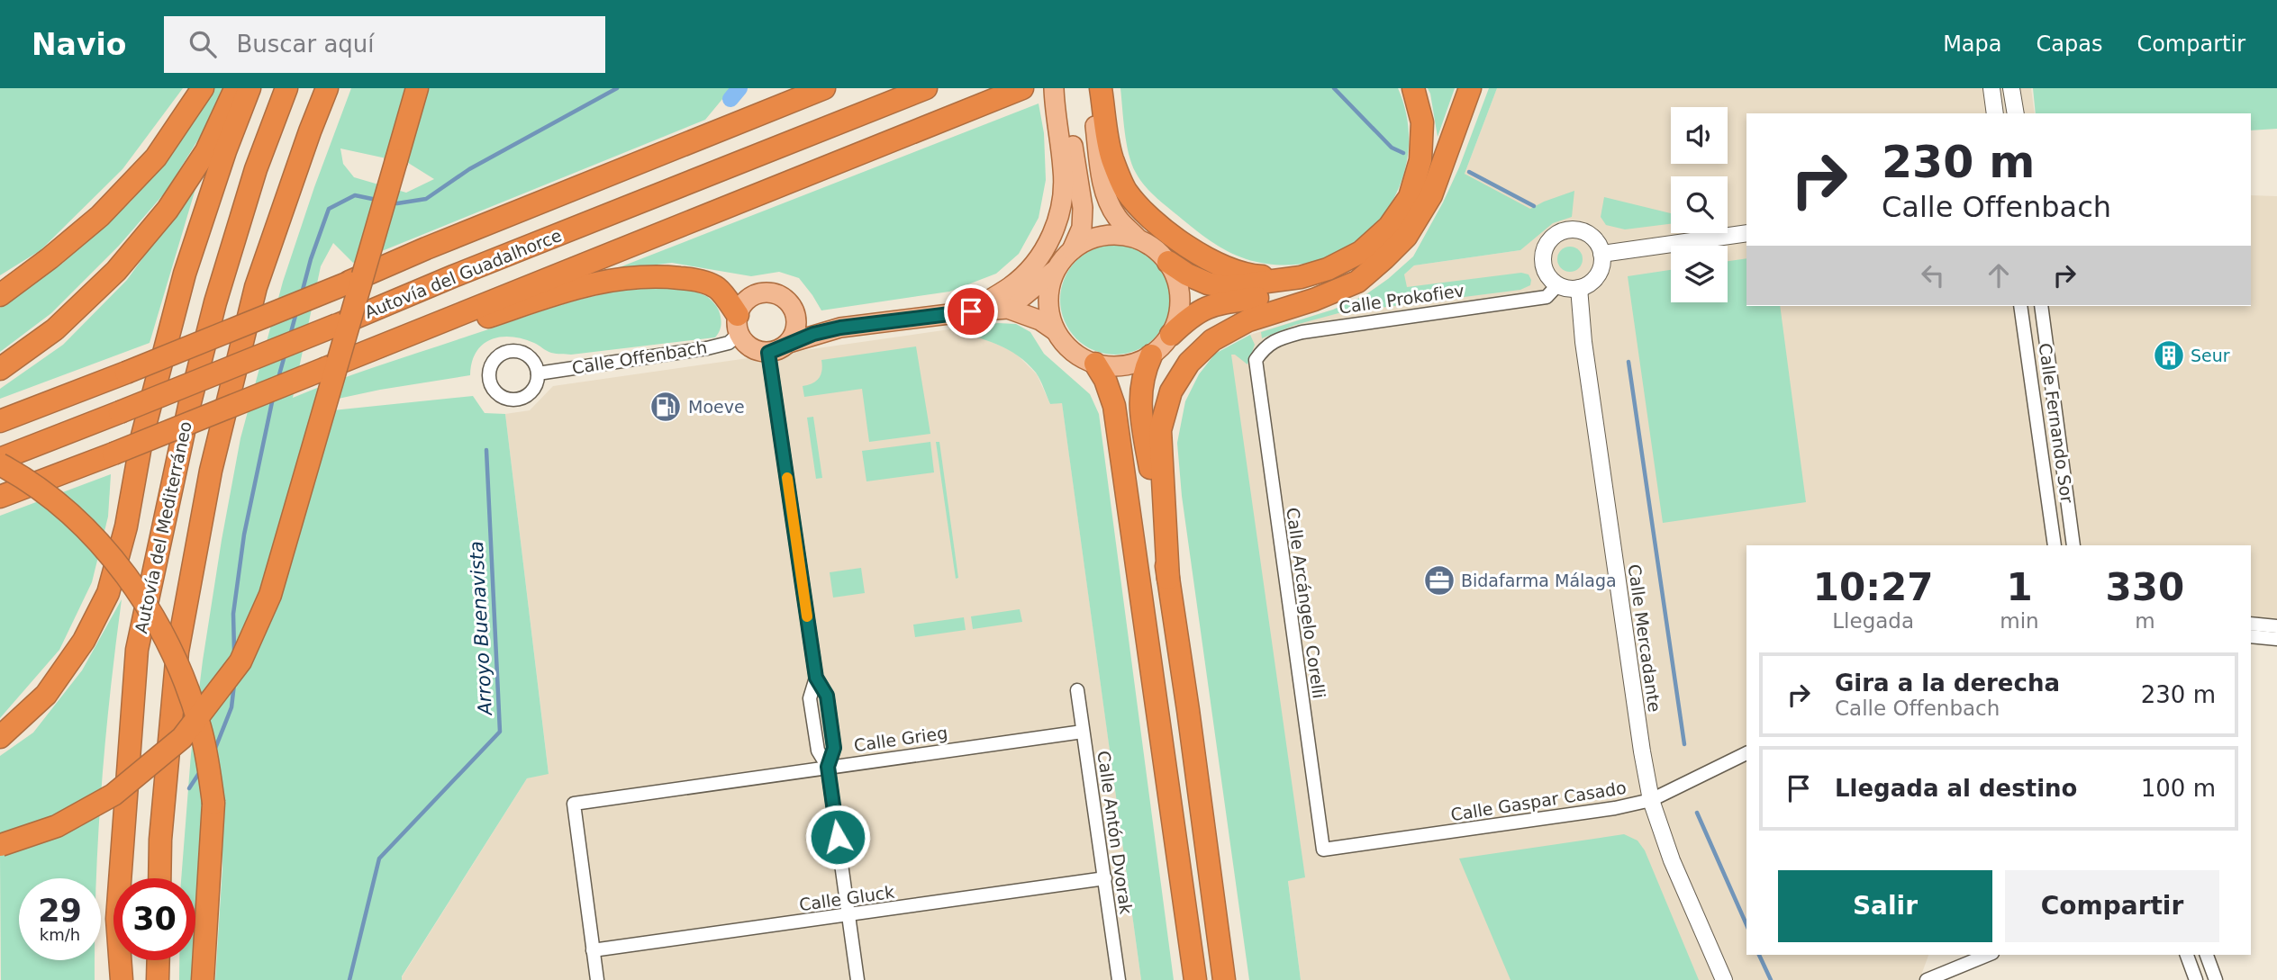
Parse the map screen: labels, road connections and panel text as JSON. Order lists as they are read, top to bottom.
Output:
{
  "streets": {
    "highway": ["Autovía del Guadalhorce", "Autovía del Mediterráneo"],
    "street": [
      "Calle Prokofiev",
      "Calle Offenbach",
      "Calle Fernando Sor",
      "Calle Arcángelo Corelli",
      "Calle Mercadante",
      "Calle Grieg",
      "Calle Gaspar Casado",
      "Calle Antón Dvorak",
      "Calle Gluck"
    ]
  },
  "crossings": [
    ["Calle Prokofiev", "Calle Arcángelo Corelli"],
    ["Calle Prokofiev", "Calle Mercadante"],
    ["Calle Arcángelo Corelli", "Calle Gaspar Casado"],
    ["Calle Mercadante", "Calle Gaspar Casado"],
    ["Calle Grieg", "Calle Antón Dvorak"],
    ["Calle Grieg", "Calle Gluck"],
    ["Calle Antón Dvorak", "Calle Gluck"]
  ],
  "water": ["Arroyo Buenavista"],
  "places": {
    "building": ["Seur"],
    "fuel station": ["Moeve"],
    "office": ["Bidafarma Málaga"]
  },
  "page": {
    "header": "Navio",
    "search": "Buscar aquí",
    "nav": ["Mapa", "Capas", "Compartir"],
    "turn": ["230 m", "Calle Offenbach"],
    "eta": [
      "10:27",
      "Llegada",
      "1",
      "min",
      "330",
      "m"
    ],
    "list": [
      {
        "name": "Gira a la derecha",
        "note": "Calle Offenbach",
        "value": "230 m"
      },
      {
        "name": "Llegada al destino",
        "value": "100 m"
      }
    ],
    "buttons": ["Salir", "Compartir"],
    "speed": "29 km/h",
    "limit": "30"
  }
}
